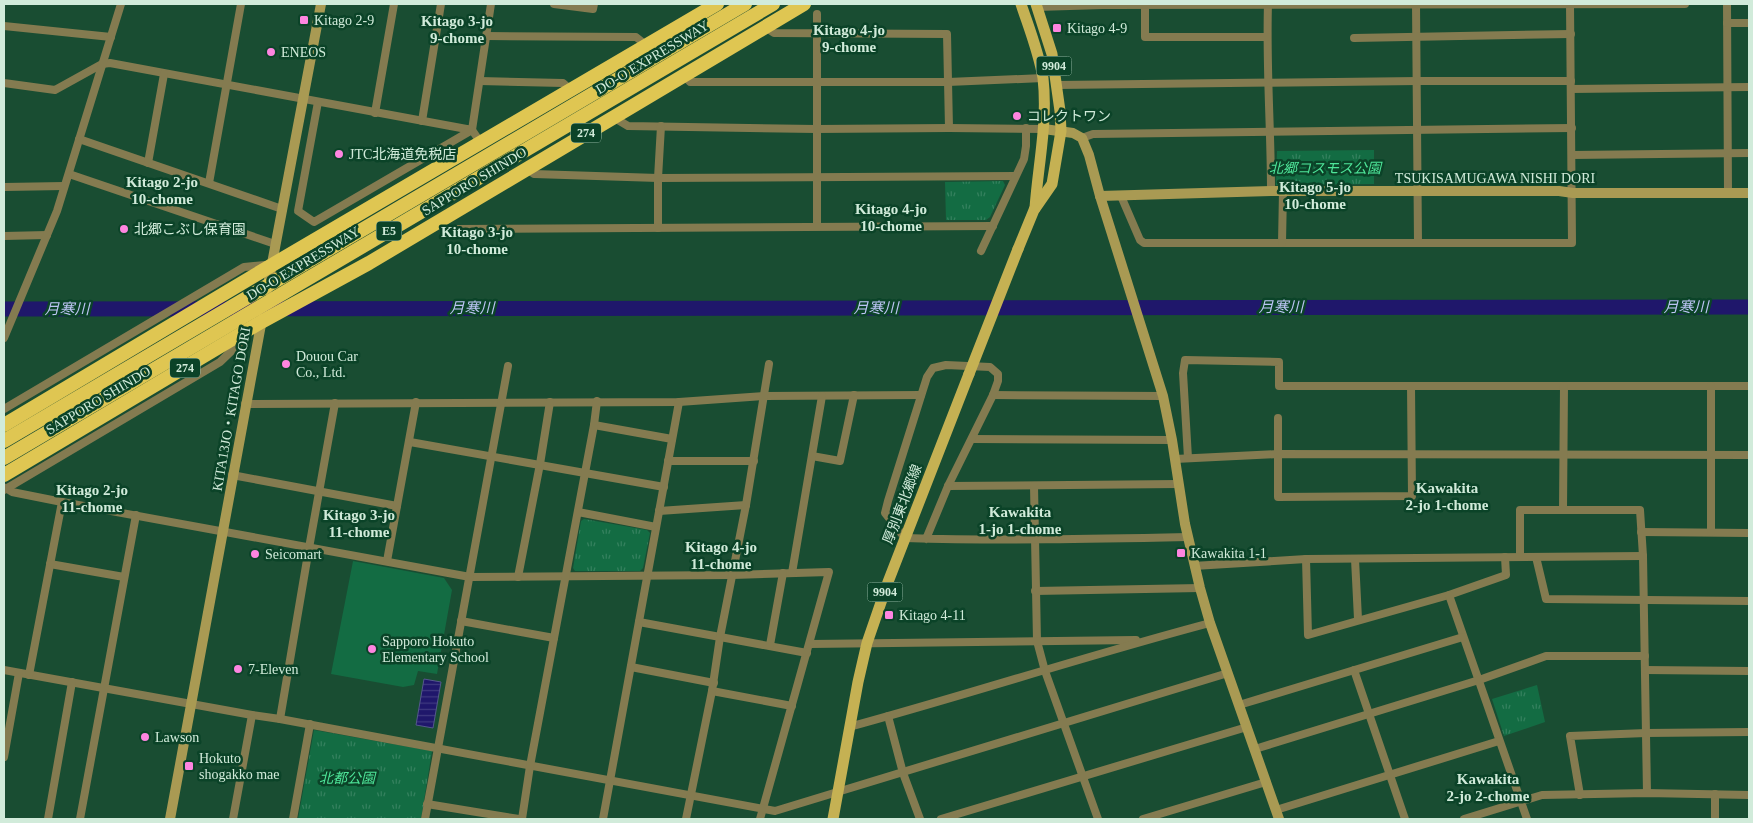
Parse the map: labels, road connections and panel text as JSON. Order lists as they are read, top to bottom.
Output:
{
  "streets": {
    "highway": [
      "DO-O EXPRESSWAY",
      "274",
      "SAPPORO SHINDO",
      "E5"
    ],
    "main road": ["9904", "厚別東北郷線"],
    "street": ["TSUKISAMUGAWA NISHI DORI", "KITA13JO・KITAGO DORI"]
  },
  "crossings": [
    ["SAPPORO SHINDO", "KITA13JO・KITAGO DORI"]
  ],
  "districts": [
    "Kitago 3-jo 9-chome",
    "Kitago 4-jo 9-chome",
    "Kitago 2-jo 10-chome",
    "Kitago 5-jo 10-chome",
    "Kitago 4-jo 10-chome",
    "Kitago 3-jo 10-chome",
    "Kawakita 2-jo 1-chome",
    "Kitago 2-jo 11-chome",
    "Kawakita 1-jo 1-chome",
    "Kitago 3-jo 11-chome",
    "Kitago 4-jo 11-chome",
    "Kawakita 2-jo 2-chome"
  ],
  "water": ["月寒川"],
  "parks": ["北郷コスモス公園", "北都公園"],
  "places": {
    "transit": [
      "Kitago 2-9",
      "Kitago 4-9",
      "Kawakita 1-1",
      "Kitago 4-11",
      "Hokuto shogakko mae"
    ],
    "other": [
      "ENEOS",
      "コレクトワン",
      "JTC北海道免税店",
      "北郷こぶし保育園",
      "Douou Car Co., Ltd.",
      "Seicomart",
      "Sapporo Hokuto Elementary School",
      "7-Eleven",
      "Lawson"
    ]
  }
}
